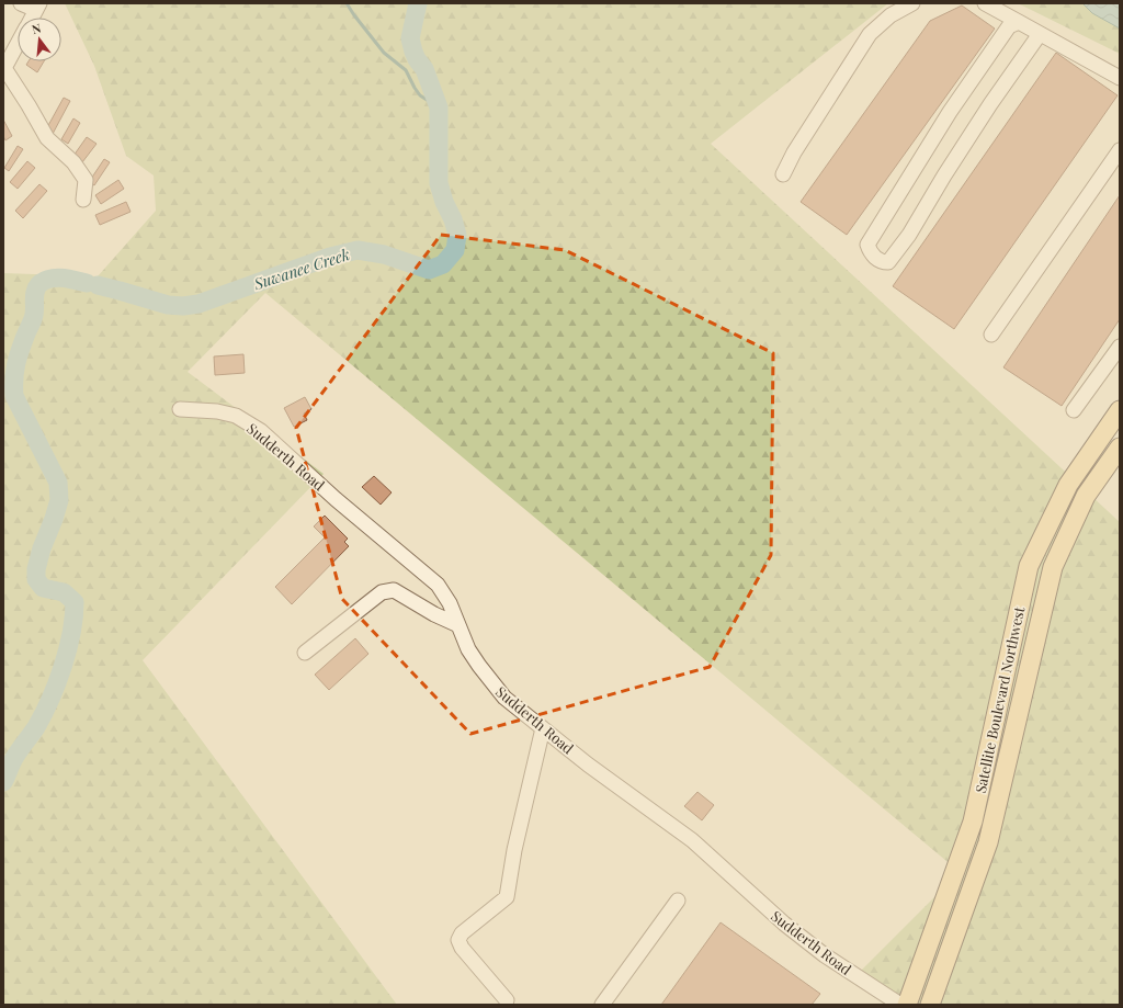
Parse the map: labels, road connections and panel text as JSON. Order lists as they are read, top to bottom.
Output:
{
  "streets": {
    "main road": ["Satellite Boulevard Northwest"],
    "street": ["Sudderth Road"]
  },
  "water": ["Suwanee Creek"],
  "north": "top"
}
